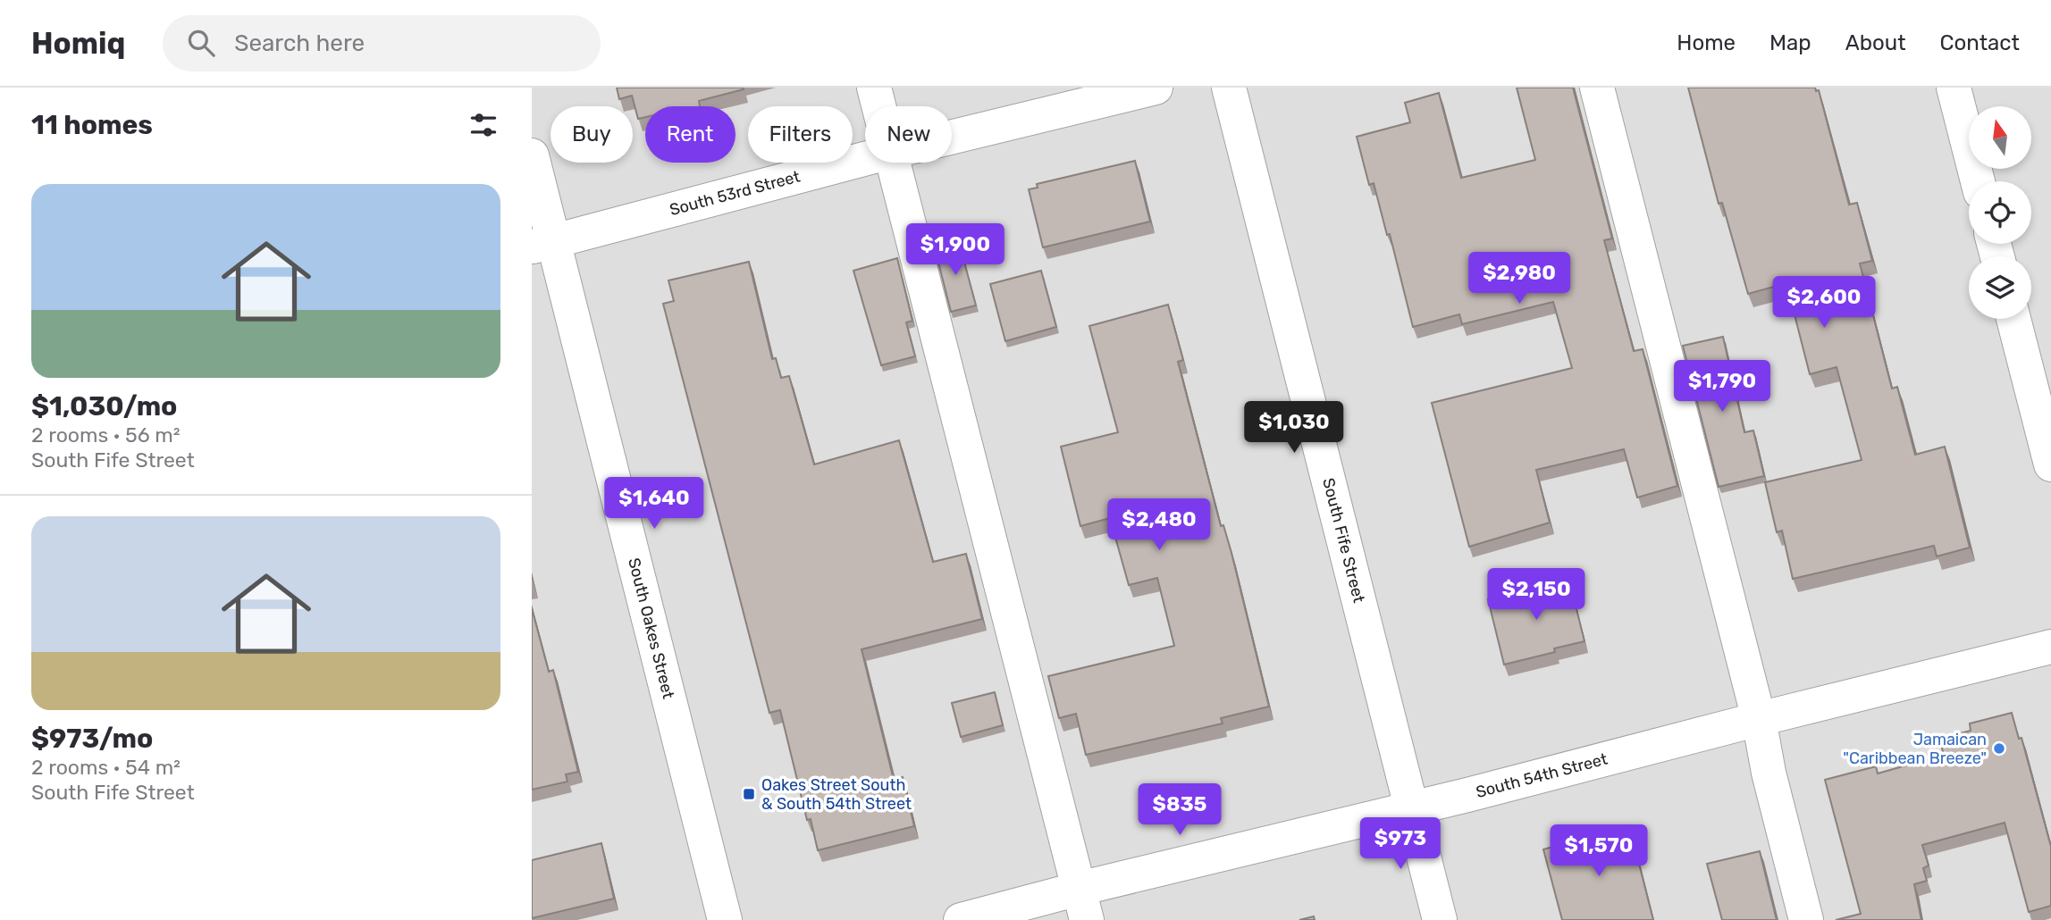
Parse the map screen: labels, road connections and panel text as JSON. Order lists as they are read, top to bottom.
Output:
{
  "streets": {
    "street": [
      "South 53rd Street",
      "South Fife Street",
      "South Oakes Street",
      "South 54th Street"
    ]
  },
  "crossings": [
    ["South 53rd Street", "South Oakes Street"],
    ["South Fife Street", "South 54th Street"]
  ],
  "places": {
    "other": ["Jamaican \"Caribbean Breeze\""],
    "transit": ["Oakes Street South & South 54th Street"]
  },
  "north": "top",
  "page": {
    "header": "Homiq",
    "search": "Search here",
    "nav": [
      "Home",
      "Map",
      "About",
      "Contact"
    ],
    "heading": "11 homes",
    "chip": [
      "Buy",
      "Rent",
      "Filters",
      "New"
    ],
    "list": [
      {
        "name": "$1,030/mo",
        "note": "2 rooms · 56 m² · South Fife Street"
      },
      {
        "name": "$973/mo",
        "note": "2 rooms · 54 m² · South Fife Street"
      }
    ],
    "price": [
      "$1,900",
      "$2,980",
      "$2,600",
      "$1,790",
      "$1,030",
      "$1,640",
      "$2,480",
      "$2,150",
      "$835",
      "$973",
      "$1,570"
    ]
  }
}
